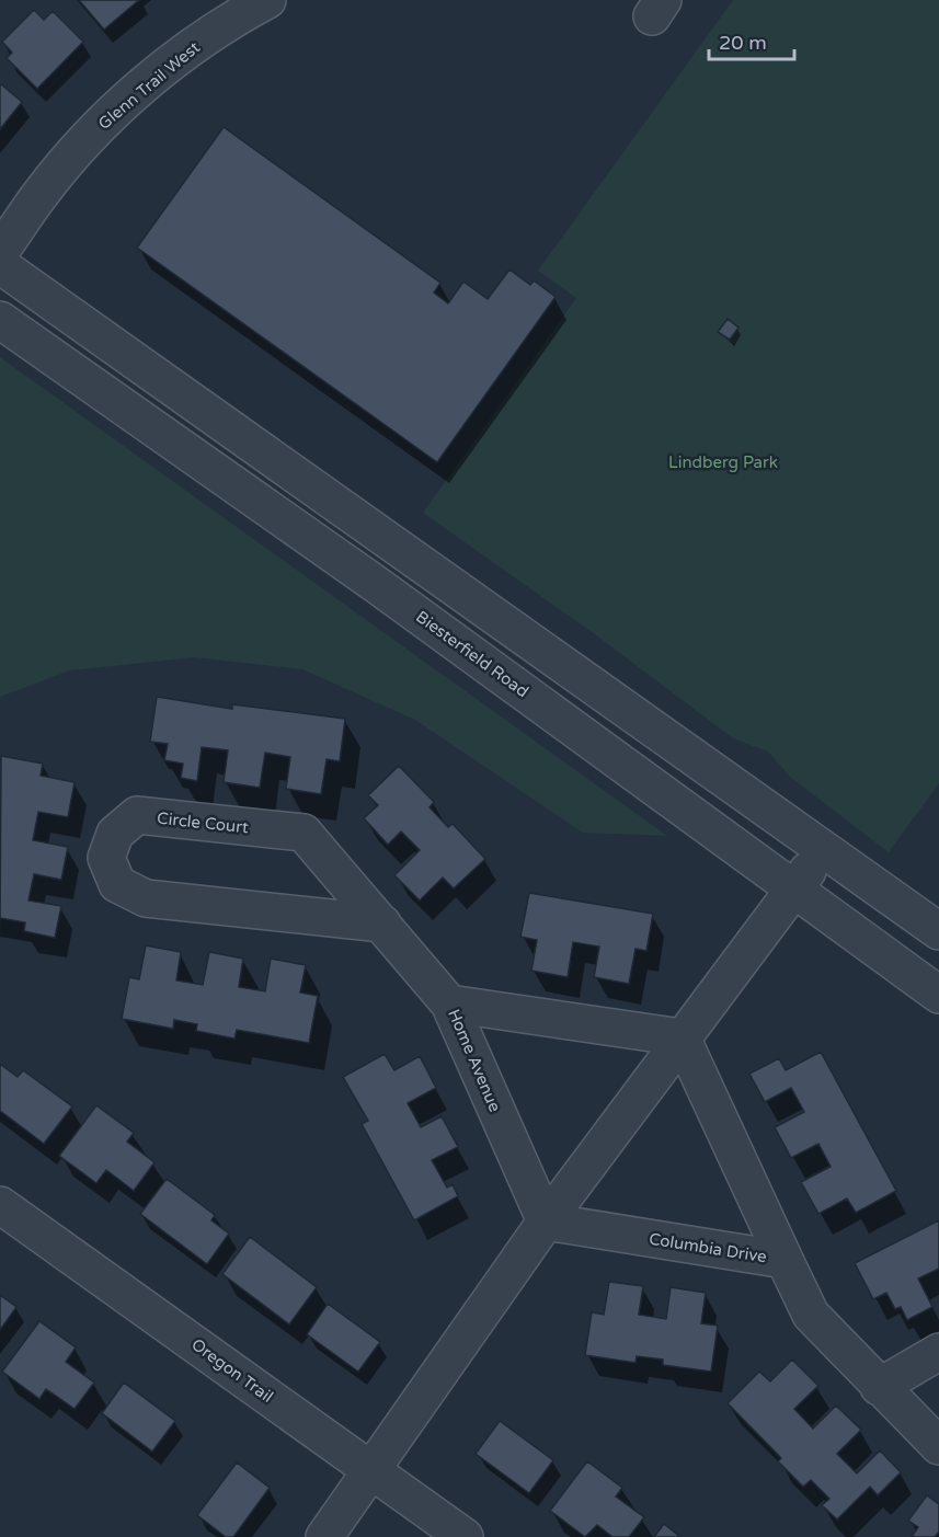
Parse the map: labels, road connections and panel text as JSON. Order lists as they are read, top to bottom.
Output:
{
  "streets": {
    "street": [
      "Glenn Trail West",
      "Biesterfield Road",
      "Circle Court",
      "Home Avenue",
      "Columbia Drive",
      "Oregon Trail"
    ]
  },
  "crossings": [
    ["Circle Court", "Home Avenue"],
    ["Home Avenue", "Columbia Drive"]
  ],
  "parks": ["Lindberg Park"],
  "scale_bar": "20 m"
}
